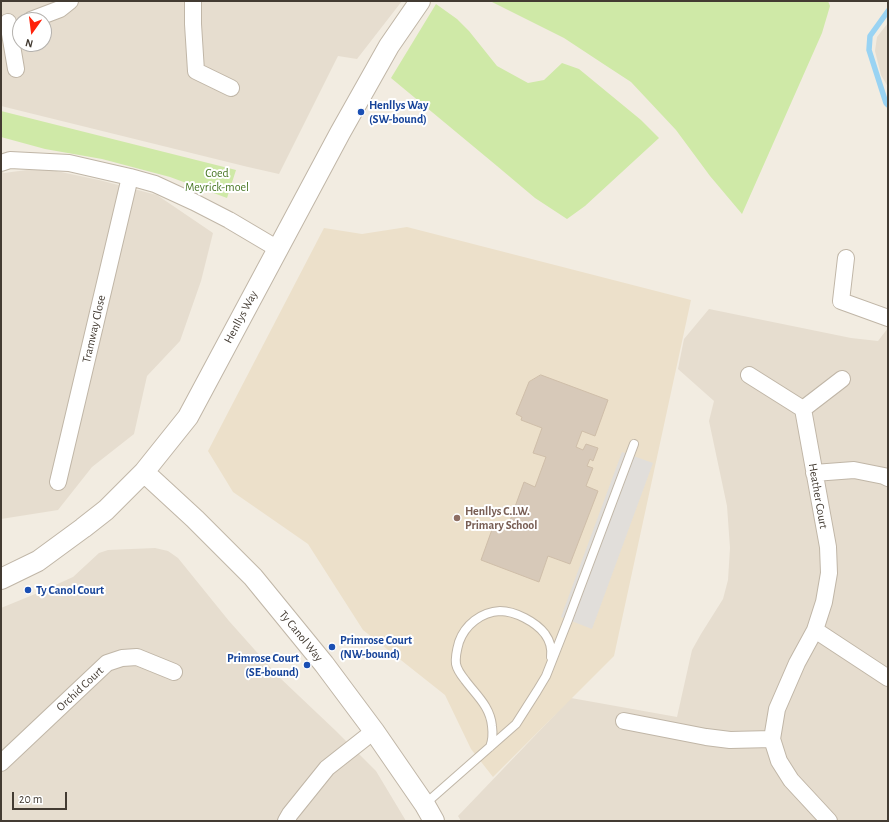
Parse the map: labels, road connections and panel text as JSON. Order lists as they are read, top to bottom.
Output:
{
  "streets": {
    "street": [
      "Henllys Way",
      "Tramway Close",
      "Heather Court",
      "Ty Canol Way",
      "Orchid Court"
    ]
  },
  "crossings": [
    ["Henllys Way", "Ty Canol Way"]
  ],
  "parks": ["Coed Meyrick-moel"],
  "places": [
    "Henllys Way (SW-bound)",
    "Henllys C.I.W. Primary School",
    "Ty Canol Court",
    "Primrose Court (NW-bound)",
    "Primrose Court (SE-bound)"
  ],
  "scale_bar": "20 m",
  "north": "bottom"
}
